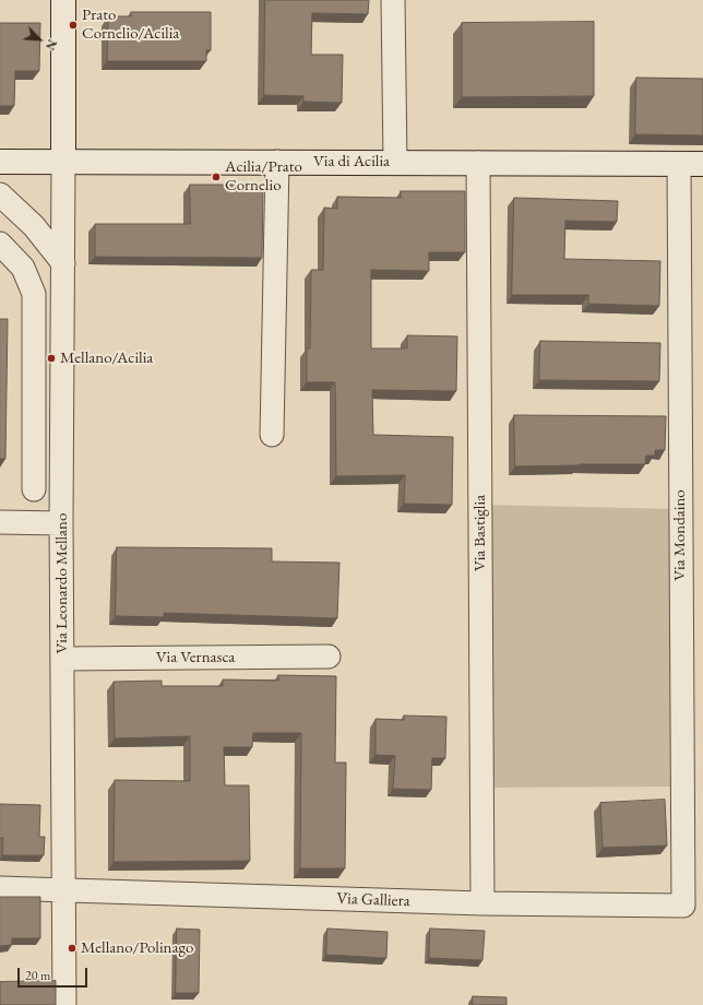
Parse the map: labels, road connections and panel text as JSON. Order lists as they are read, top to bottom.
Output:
{
  "streets": {
    "street": [
      "Via di Acilia",
      "Via Bastiglia",
      "Via Mondaino",
      "Via Leonardo Mellano",
      "Via Vernasca",
      "Via Galliera"
    ]
  },
  "crossings": [
    ["Via di Acilia", "Via Bastiglia"],
    ["Via di Acilia", "Via Mondaino"],
    ["Via di Acilia", "Via Leonardo Mellano"],
    ["Via Bastiglia", "Via Galliera"],
    ["Via Mondaino", "Via Galliera"],
    ["Via Leonardo Mellano", "Via Vernasca"],
    ["Via Leonardo Mellano", "Via Galliera"]
  ],
  "places": [
    "Prato Cornelio/Acilia",
    "Acilia/Prato Cornelio",
    "Mellano/Acilia",
    "Mellano/Polinago"
  ],
  "scale_bar": "20 m",
  "north": "bottom right"
}
